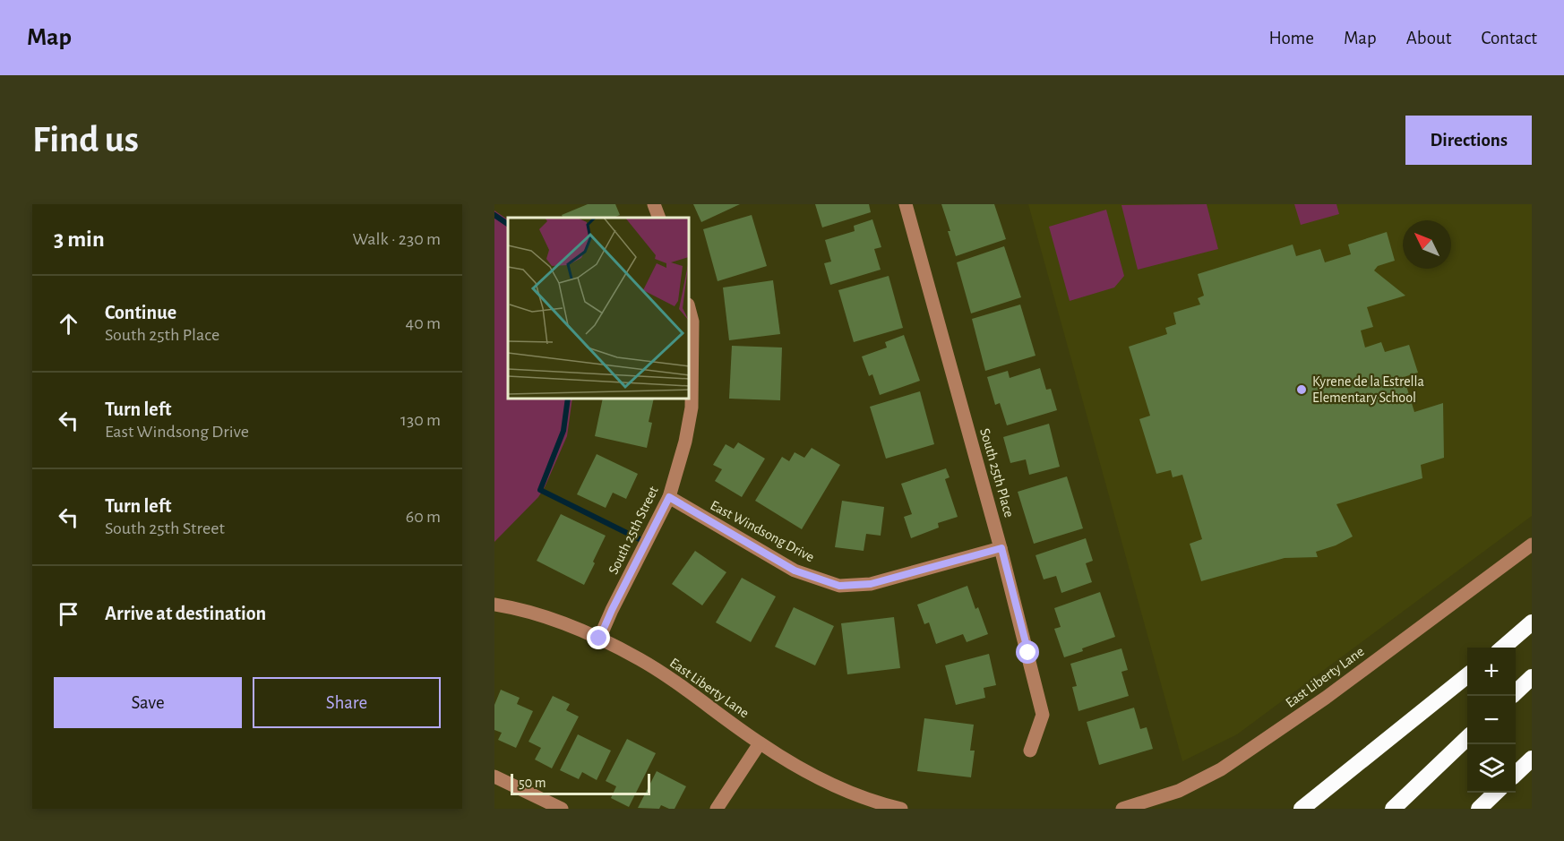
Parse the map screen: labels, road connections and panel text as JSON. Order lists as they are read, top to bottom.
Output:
{
  "streets": {
    "street": [
      "South 25th Place",
      "South 25th Street",
      "East Windsong Drive",
      "East Liberty Lane"
    ]
  },
  "crossings": [
    ["South 25th Place", "East Windsong Drive"],
    ["South 25th Street", "East Windsong Drive"],
    ["South 25th Street", "East Liberty Lane"]
  ],
  "places": ["Kyrene de la Estrella Elementary School"],
  "scale_bar": "50 m",
  "north": "top left",
  "page": {
    "header": "Map",
    "nav": [
      "Home",
      "Map",
      "About",
      "Contact"
    ],
    "buttons": [
      "Directions",
      ["Save", "Share"]
    ],
    "title": "Find us",
    "heading": ["3 min", "Walk · 230 m"],
    "list": [
      ["Continue", "South 25th Place", "40 m"],
      ["Turn left", "East Windsong Drive", "130 m"],
      ["Turn left", "South 25th Street", "60 m"],
      "Arrive at destination"
    ],
    "map_buttons": ["+", "−"],
    "scale": "50 m"
  }
}
